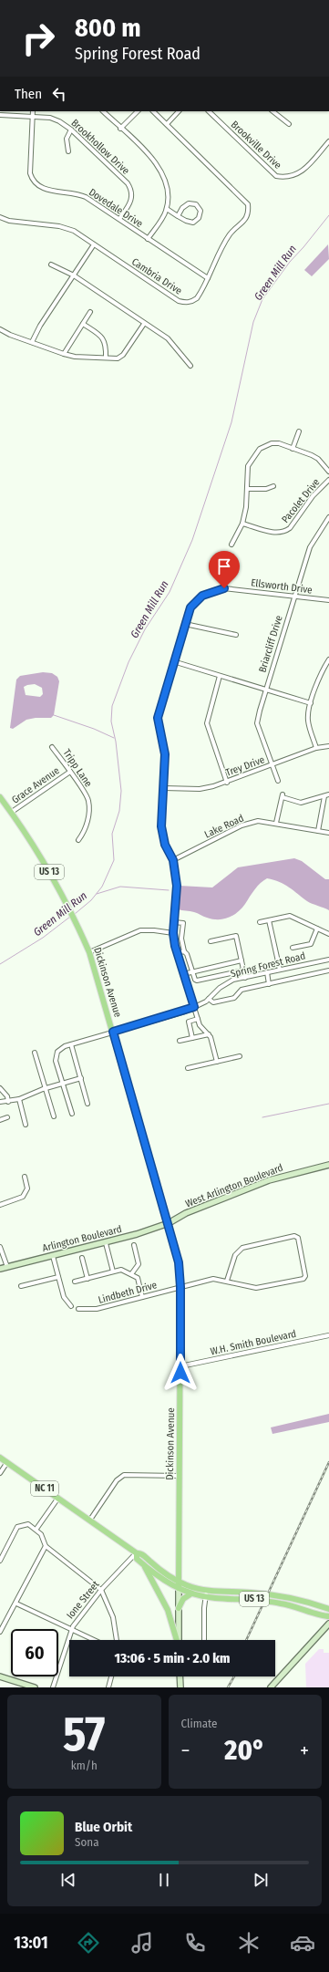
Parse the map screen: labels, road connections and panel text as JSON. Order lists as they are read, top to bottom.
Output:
{
  "streets": {
    "main road": [
      "US 13",
      "Dickinson Avenue",
      "West Arlington Boulevard",
      "Arlington Boulevard",
      "NC 11"
    ],
    "street": [
      "Brookville Drive",
      "Brookhollow Drive",
      "Dovedale Drive",
      "Cambria Drive",
      "Pacolet Drive",
      "Ellsworth Drive",
      "Briarcliff Drive",
      "Trey Drive",
      "Tripp Lane",
      "Grace Avenue",
      "Lake Road",
      "Spring Forest Road",
      "Lindbeth Drive",
      "W.H. Smith Boulevard",
      "Ione Street"
    ]
  },
  "crossings": [
    ["Brookhollow Drive", "Dovedale Drive"],
    ["Dovedale Drive", "Cambria Drive"],
    ["Ellsworth Drive", "Briarcliff Drive"],
    ["Ellsworth Drive", "Trey Drive"],
    ["Ellsworth Drive", "Lake Road"],
    ["Ellsworth Drive", "Spring Forest Road"],
    ["Briarcliff Drive", "Trey Drive"],
    ["Tripp Lane", "Grace Avenue"],
    ["Grace Avenue", "Dickinson Avenue"],
    ["US 13", "Dickinson Avenue"],
    ["US 13", "NC 11"],
    ["Spring Forest Road", "Dickinson Avenue"],
    ["Dickinson Avenue", "West Arlington Boulevard"],
    ["Dickinson Avenue", "Arlington Boulevard"],
    ["Dickinson Avenue", "Lindbeth Drive"],
    ["Dickinson Avenue", "W.H. Smith Boulevard"],
    ["Dickinson Avenue", "NC 11"],
    ["West Arlington Boulevard", "Arlington Boulevard"],
    ["NC 11", "Ione Street"]
  ],
  "water": ["Green Mill Run"],
  "page": {
    "turn": ["800 m", "Spring Forest Road"],
    "then": "Then",
    "limit": "60",
    "trip": "13:06 · 5 min · 2.0 km",
    "tile": [
      ["57", "km/h"],
      "Climate"
    ],
    "heat": ["−", "20°", "+"],
    "song": ["Blue Orbit", "Sona"],
    "tabs": "13:01"
  }
}
